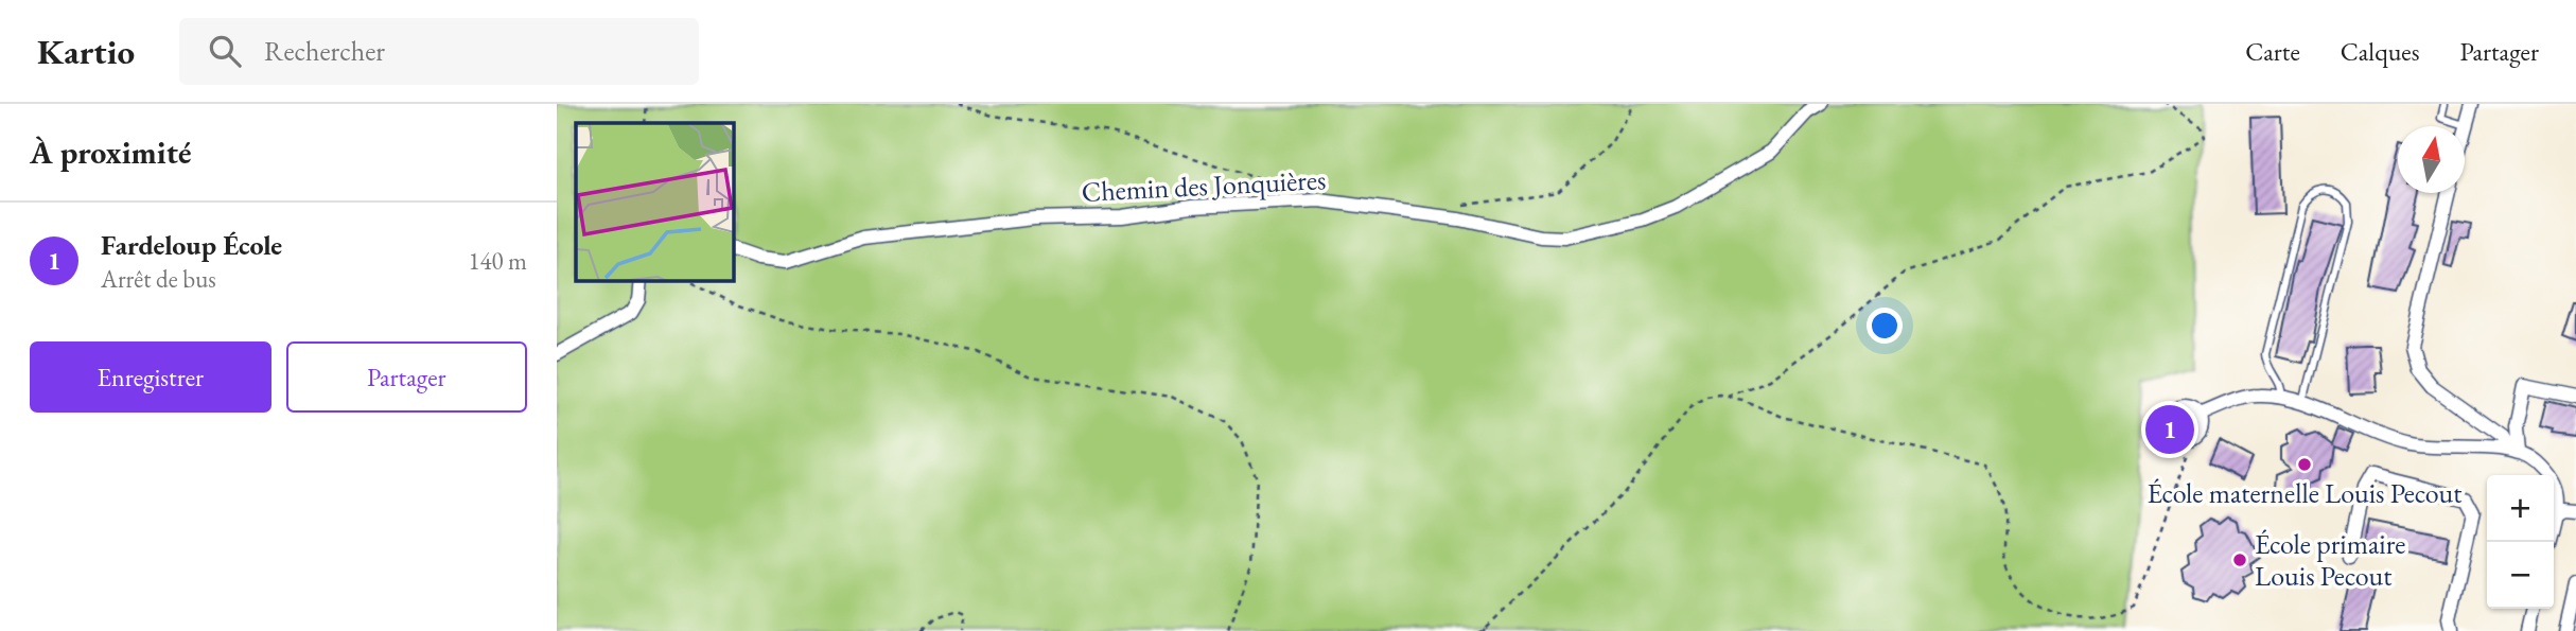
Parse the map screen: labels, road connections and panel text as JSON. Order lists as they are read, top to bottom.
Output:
{
  "streets": {
    "street": ["Chemin des Jonquières"]
  },
  "places": ["École maternelle Louis Pecout", "École primaire Louis Pecout"],
  "north": "top",
  "page": {
    "header": "Kartio",
    "search": "Rechercher",
    "nav": ["Carte", "Calques", "Partager"],
    "heading": "À proximité",
    "list": [
      {
        "mark": "1",
        "name": "Fardeloup École",
        "note": "Arrêt de bus",
        "value": "140 m"
      }
    ],
    "buttons": ["Enregistrer", "Partager"],
    "pins": "1",
    "map_buttons": ["+", "−"]
  }
}
